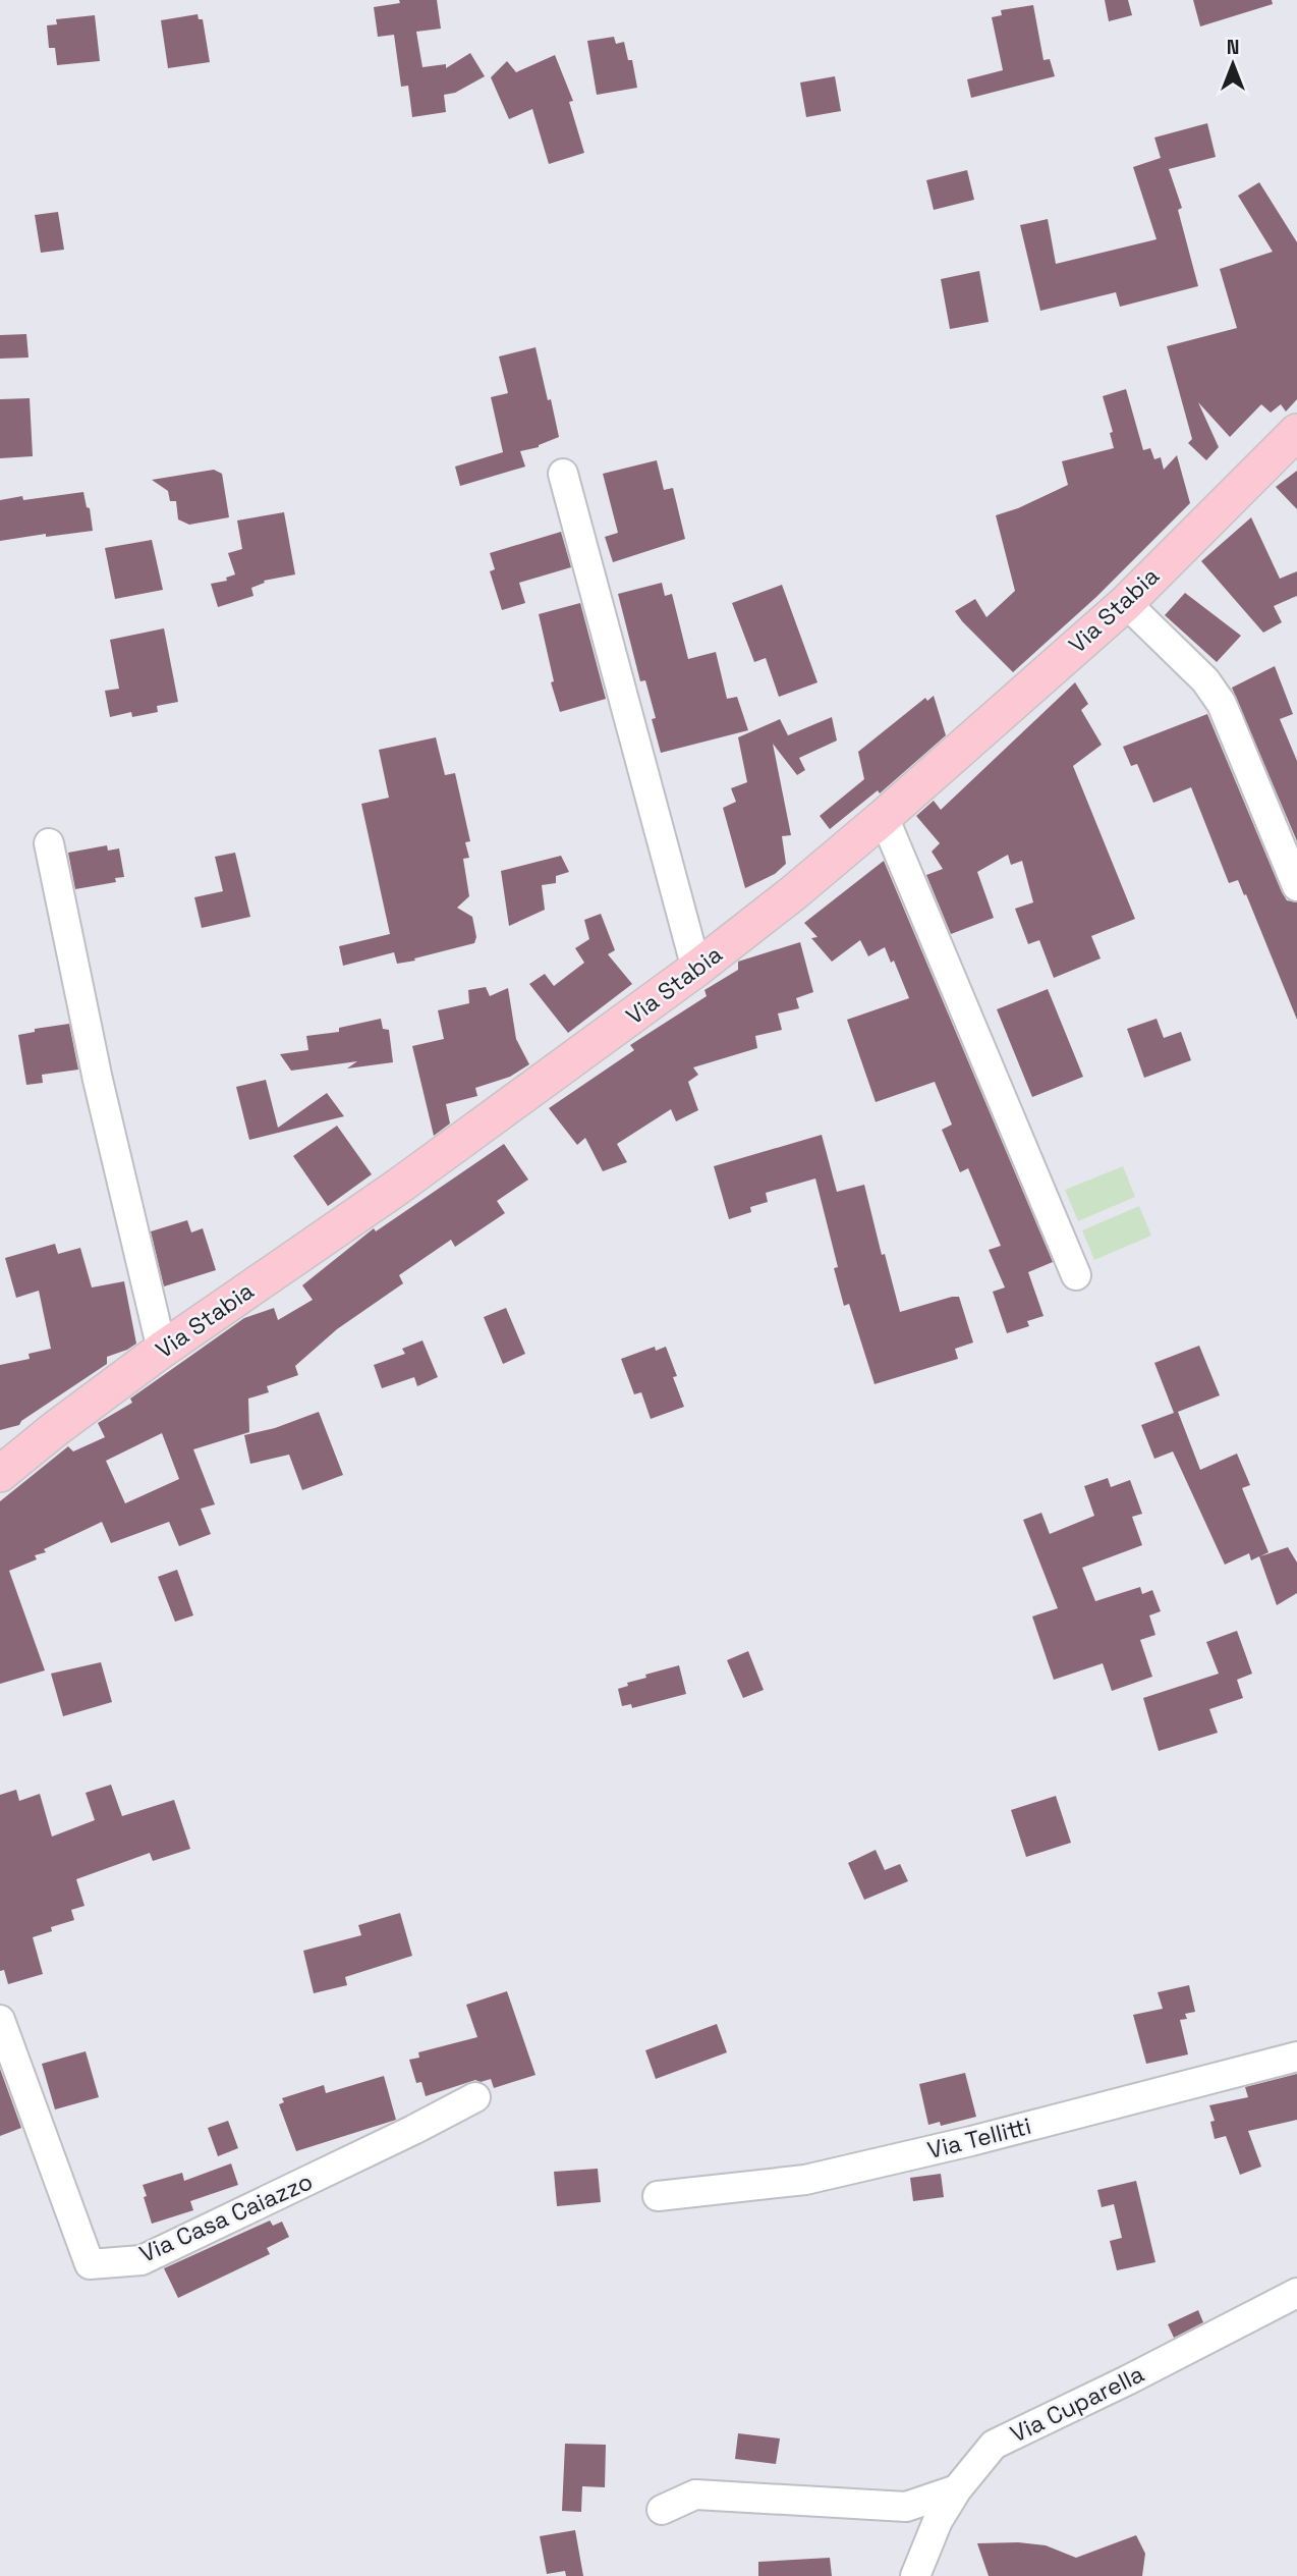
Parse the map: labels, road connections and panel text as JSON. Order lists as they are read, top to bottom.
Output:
{
  "streets": {
    "main road": ["Via Stabia"],
    "street": ["Via Tellitti", "Via Casa Caiazzo", "Via Cuparella"]
  },
  "north": "top"
}
